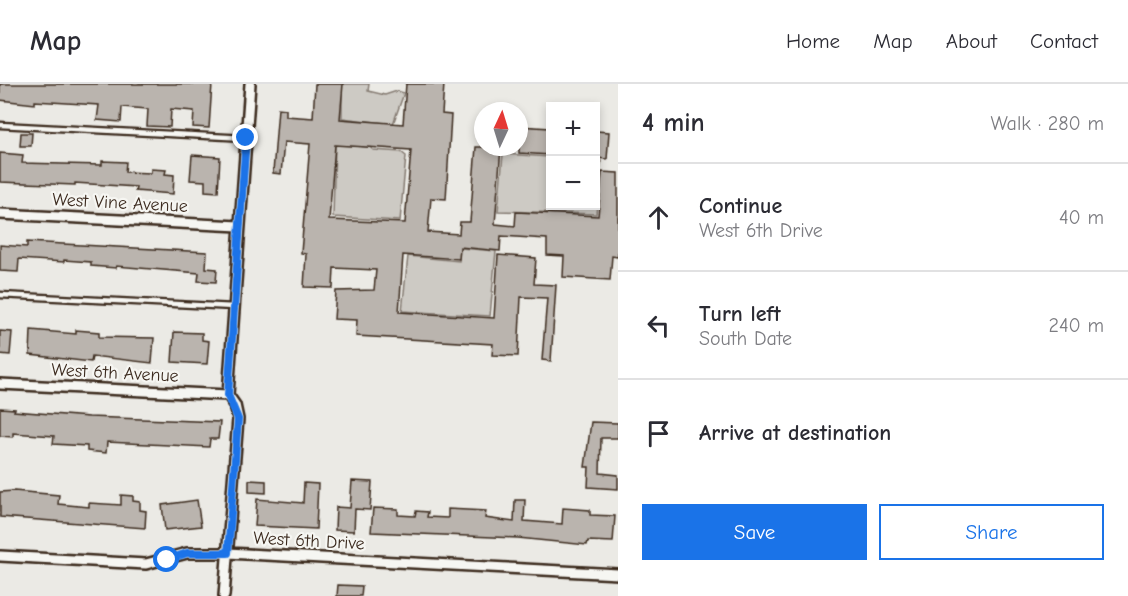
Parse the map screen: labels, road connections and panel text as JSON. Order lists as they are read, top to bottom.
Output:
{
  "streets": {
    "street": ["West Vine Avenue", "West 6th Avenue", "West 6th Drive"]
  },
  "north": "top",
  "page": {
    "header": "Map",
    "nav": [
      "Home",
      "Map",
      "About",
      "Contact"
    ],
    "heading": ["4 min", "Walk · 280 m"],
    "map_buttons": ["+", "−"],
    "list": [
      ["Continue", "West 6th Drive", "40 m"],
      ["Turn left", "South Date", "240 m"],
      "Arrive at destination"
    ],
    "buttons": ["Save", "Share"]
  }
}
